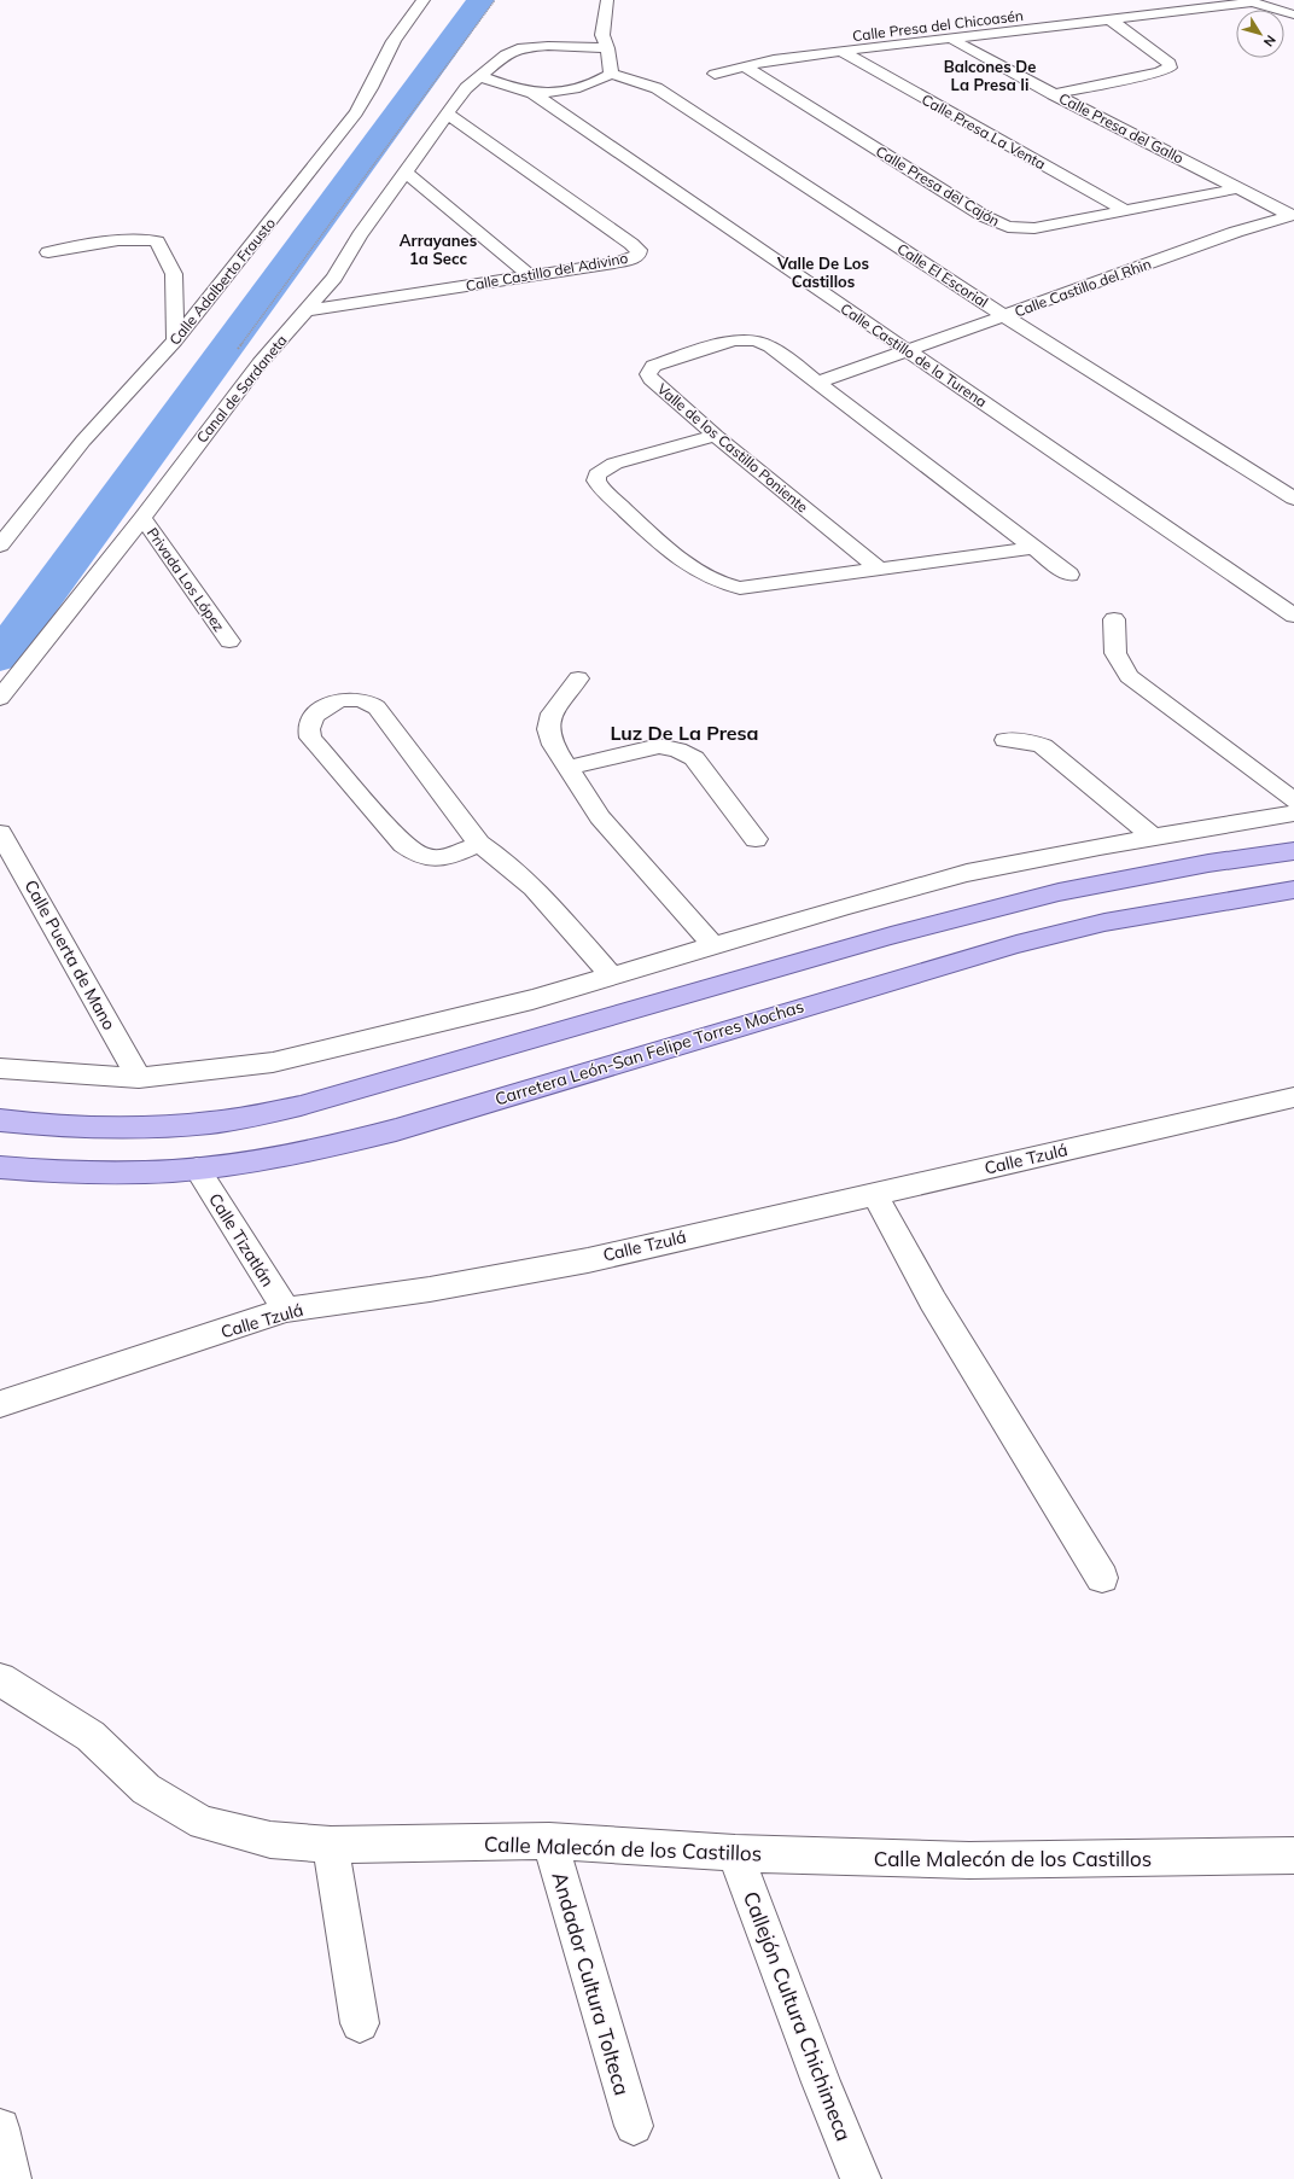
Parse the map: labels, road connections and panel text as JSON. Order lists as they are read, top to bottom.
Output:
{
  "streets": {
    "main road": ["Carretera León-San Felipe Torres Mochas"],
    "street": [
      "Calle Presa del Chicoasén",
      "Calle Presa del Gallo",
      "Calle Presa La Venta",
      "Calle Presa del Cajón",
      "Calle Castillo del Adivino",
      "Calle El Escorial",
      "Calle Adalberto Frausto",
      "Calle Castillo del Rhin",
      "Calle Castillo de la Turena",
      "Canal de Sardaneta",
      "Valle de los Castillo Poniente",
      "Privada Los López",
      "Calle Puerta de Mano",
      "Calle Tzulá",
      "Calle Tizatlán",
      "Calle Malecón de los Castillos",
      "Andador Cultura Tolteca",
      "Callejón Cultura Chichimeca"
    ]
  },
  "crossings": [
    ["Calle Presa del Chicoasén", "Calle Presa del Gallo"],
    ["Calle Presa del Chicoasén", "Calle Presa La Venta"],
    ["Calle Presa del Chicoasén", "Calle Presa del Cajón"],
    ["Calle Presa del Gallo", "Calle Presa del Cajón"],
    ["Calle Presa del Gallo", "Calle Castillo del Rhin"],
    ["Calle Presa La Venta", "Calle Presa del Cajón"],
    ["Calle Castillo del Adivino", "Canal de Sardaneta"],
    ["Calle El Escorial", "Calle Castillo del Rhin"],
    ["Calle Castillo del Rhin", "Calle Castillo de la Turena"],
    ["Calle Castillo del Rhin", "Valle de los Castillo Poniente"],
    ["Canal de Sardaneta", "Privada Los López"],
    ["Carretera León-San Felipe Torres Mochas", "Calle Tizatlán"],
    ["Calle Tzulá", "Calle Tizatlán"],
    ["Calle Malecón de los Castillos", "Andador Cultura Tolteca"],
    ["Calle Malecón de los Castillos", "Callejón Cultura Chichimeca"]
  ],
  "districts": [
    "Balcones De La Presa Ii",
    "Arrayanes 1a Secc",
    "Valle De Los Castillos",
    "Luz De La Presa"
  ],
  "north": "bottom right"
}
